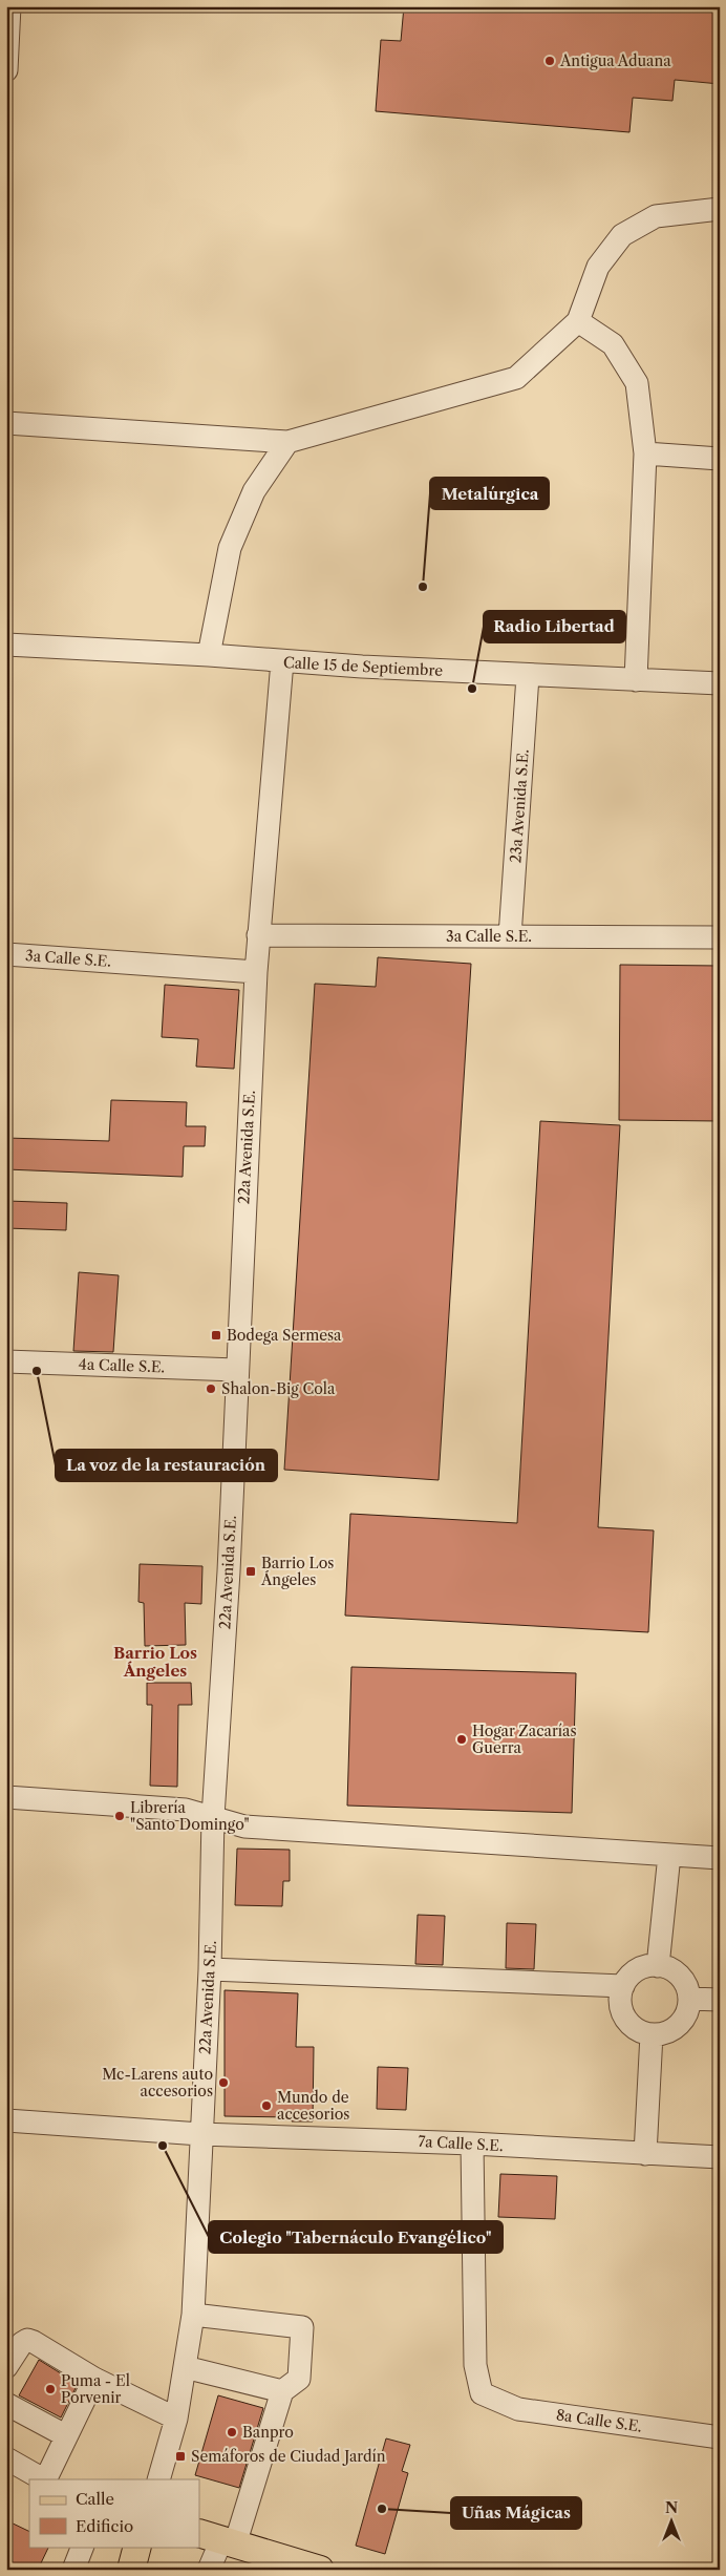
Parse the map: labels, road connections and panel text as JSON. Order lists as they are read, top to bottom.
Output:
{
  "streets": {
    "street": [
      "Calle 15 de Septiembre",
      "23a Avenida S.E.",
      "3a Calle S.E.",
      "22a Avenida S.E.",
      "4a Calle S.E.",
      "7a Calle S.E.",
      "8a Calle S.E."
    ]
  },
  "crossings": [
    ["Calle 15 de Septiembre", "23a Avenida S.E."],
    ["Calle 15 de Septiembre", "22a Avenida S.E."],
    ["23a Avenida S.E.", "3a Calle S.E."],
    ["3a Calle S.E.", "22a Avenida S.E."],
    ["22a Avenida S.E.", "4a Calle S.E."],
    ["22a Avenida S.E.", "7a Calle S.E."],
    ["7a Calle S.E.", "8a Calle S.E."]
  ],
  "districts": ["Barrio Los Ángeles"],
  "places": {
    "other": [
      "Antigua Aduana",
      "Metalúrgica",
      "Radio Libertad",
      "La voz de la restauración",
      "Shalon-Big Cola",
      "Hogar Zacarías Guerra",
      "Librería \"Santo Domingo\"",
      "Mc-Larens auto accesorios",
      "Mundo de accesorios",
      "Colegio \"Tabernáculo Evangélico\"",
      "Puma - El Porvenir",
      "Banpro",
      "Uñas Mágicas"
    ],
    "transit": ["Bodega Sermesa", "Barrio Los Ángeles", "Semáforos de Ciudad Jardín"]
  },
  "legend": ["Calle", "Edificio"],
  "north": "top"
}
